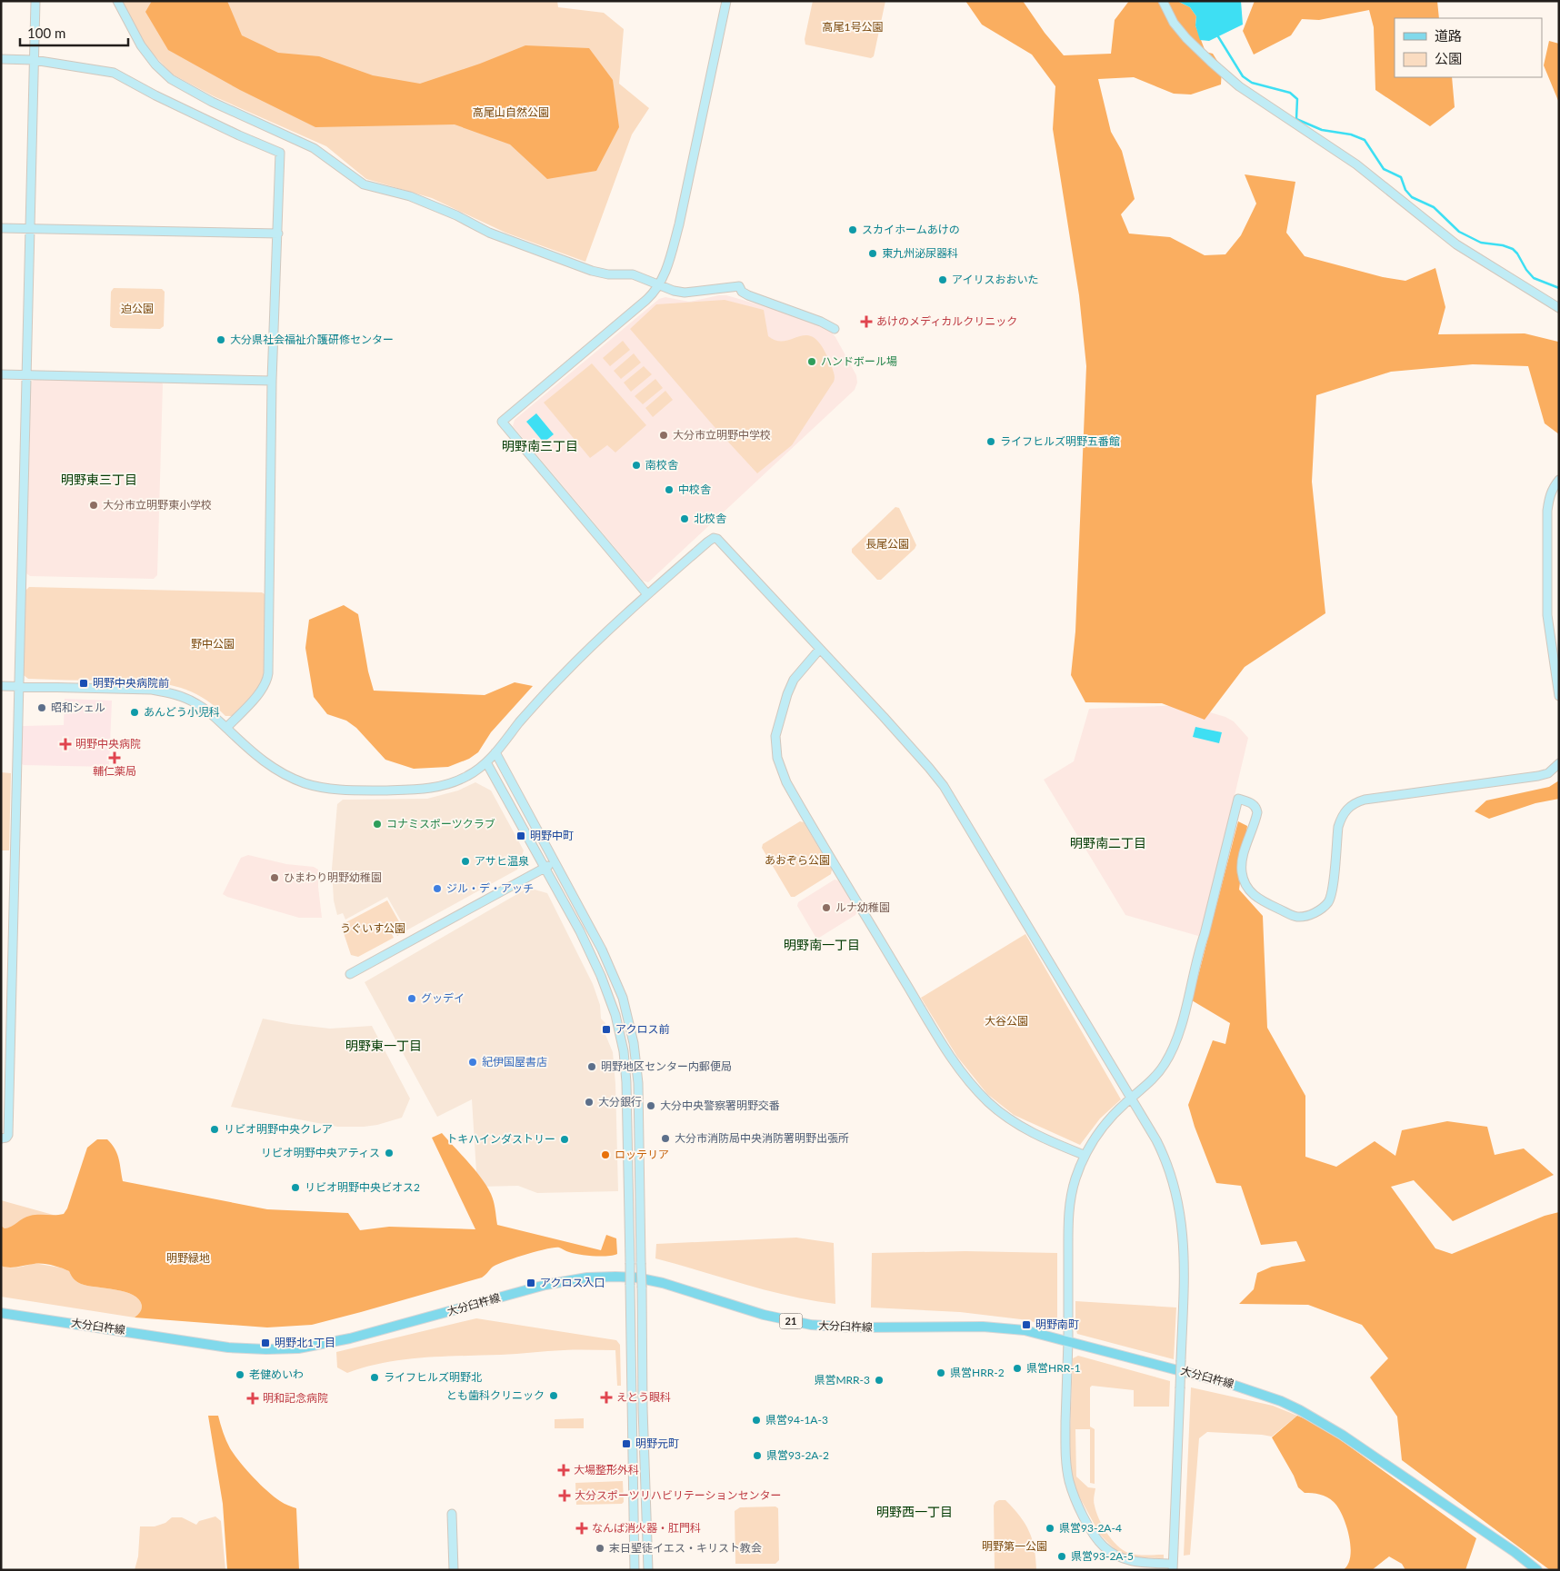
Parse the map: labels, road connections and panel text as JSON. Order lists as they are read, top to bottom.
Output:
{
  "streets": {
    "main road": ["大分臼杵線", "21"]
  },
  "districts": [
    "明野南三丁目",
    "明野東三丁目",
    "明野南二丁目",
    "明野南一丁目",
    "明野東一丁目",
    "明野西一丁目"
  ],
  "parks": [
    "高尾1号公園",
    "高尾山自然公園",
    "迫公園",
    "長尾公園",
    "野中公園",
    "あおぞら公園",
    "うぐいす公園",
    "大谷公園",
    "明野緑地",
    "明野第一公園"
  ],
  "places": {
    "other": [
      "スカイホームあけの",
      "東九州泌尿器科",
      "アイリスおおいた",
      "大分県社会福祉介護研修センター",
      "ハンドボール場",
      "大分市立明野中学校",
      "ライフヒルズ明野五番館",
      "南校舎",
      "中校舎",
      "大分市立明野東小学校",
      "北校舎",
      "昭和シェル",
      "あんどう小児科",
      "コナミスポーツクラブ",
      "アサヒ温泉",
      "ひまわり明野幼稚園",
      "ジル・デ・アッチ",
      "ルナ幼稚園",
      "グッデイ",
      "紀伊国屋書店",
      "明野地区センター内郵便局",
      "大分銀行",
      "大分中央警察署明野交番",
      "リビオ明野中央クレア",
      "大分市消防局中央消防署明野出張所",
      "トキハインダストリー",
      "リビオ明野中央アティス",
      "ロッテリア",
      "リビオ明野中央ビオス2",
      "県営HRR-1",
      "県営HRR-2",
      "老健めいわ",
      "ライフヒルズ明野北",
      "県営MRR-3",
      "とも歯科クリニック",
      "県営94-1A-3",
      "県営93-2A-2",
      "県営93-2A-4",
      "末日聖徒イエス・キリスト教会",
      "県営93-2A-5"
    ],
    "health": [
      "あけのメディカルクリニック",
      "明野中央病院",
      "輔仁薬局",
      "えとう眼科",
      "明和記念病院",
      "大場整形外科",
      "大分スポーツリハビリテーションセンター",
      "なんば消火器・肛門科"
    ],
    "transit": [
      "明野中央病院前",
      "明野中町",
      "アクロス前",
      "アクロス入口",
      "明野南町",
      "明野北1丁目",
      "明野元町"
    ]
  },
  "legend": ["道路", "公園"],
  "scale_bar": "100 m"
}
